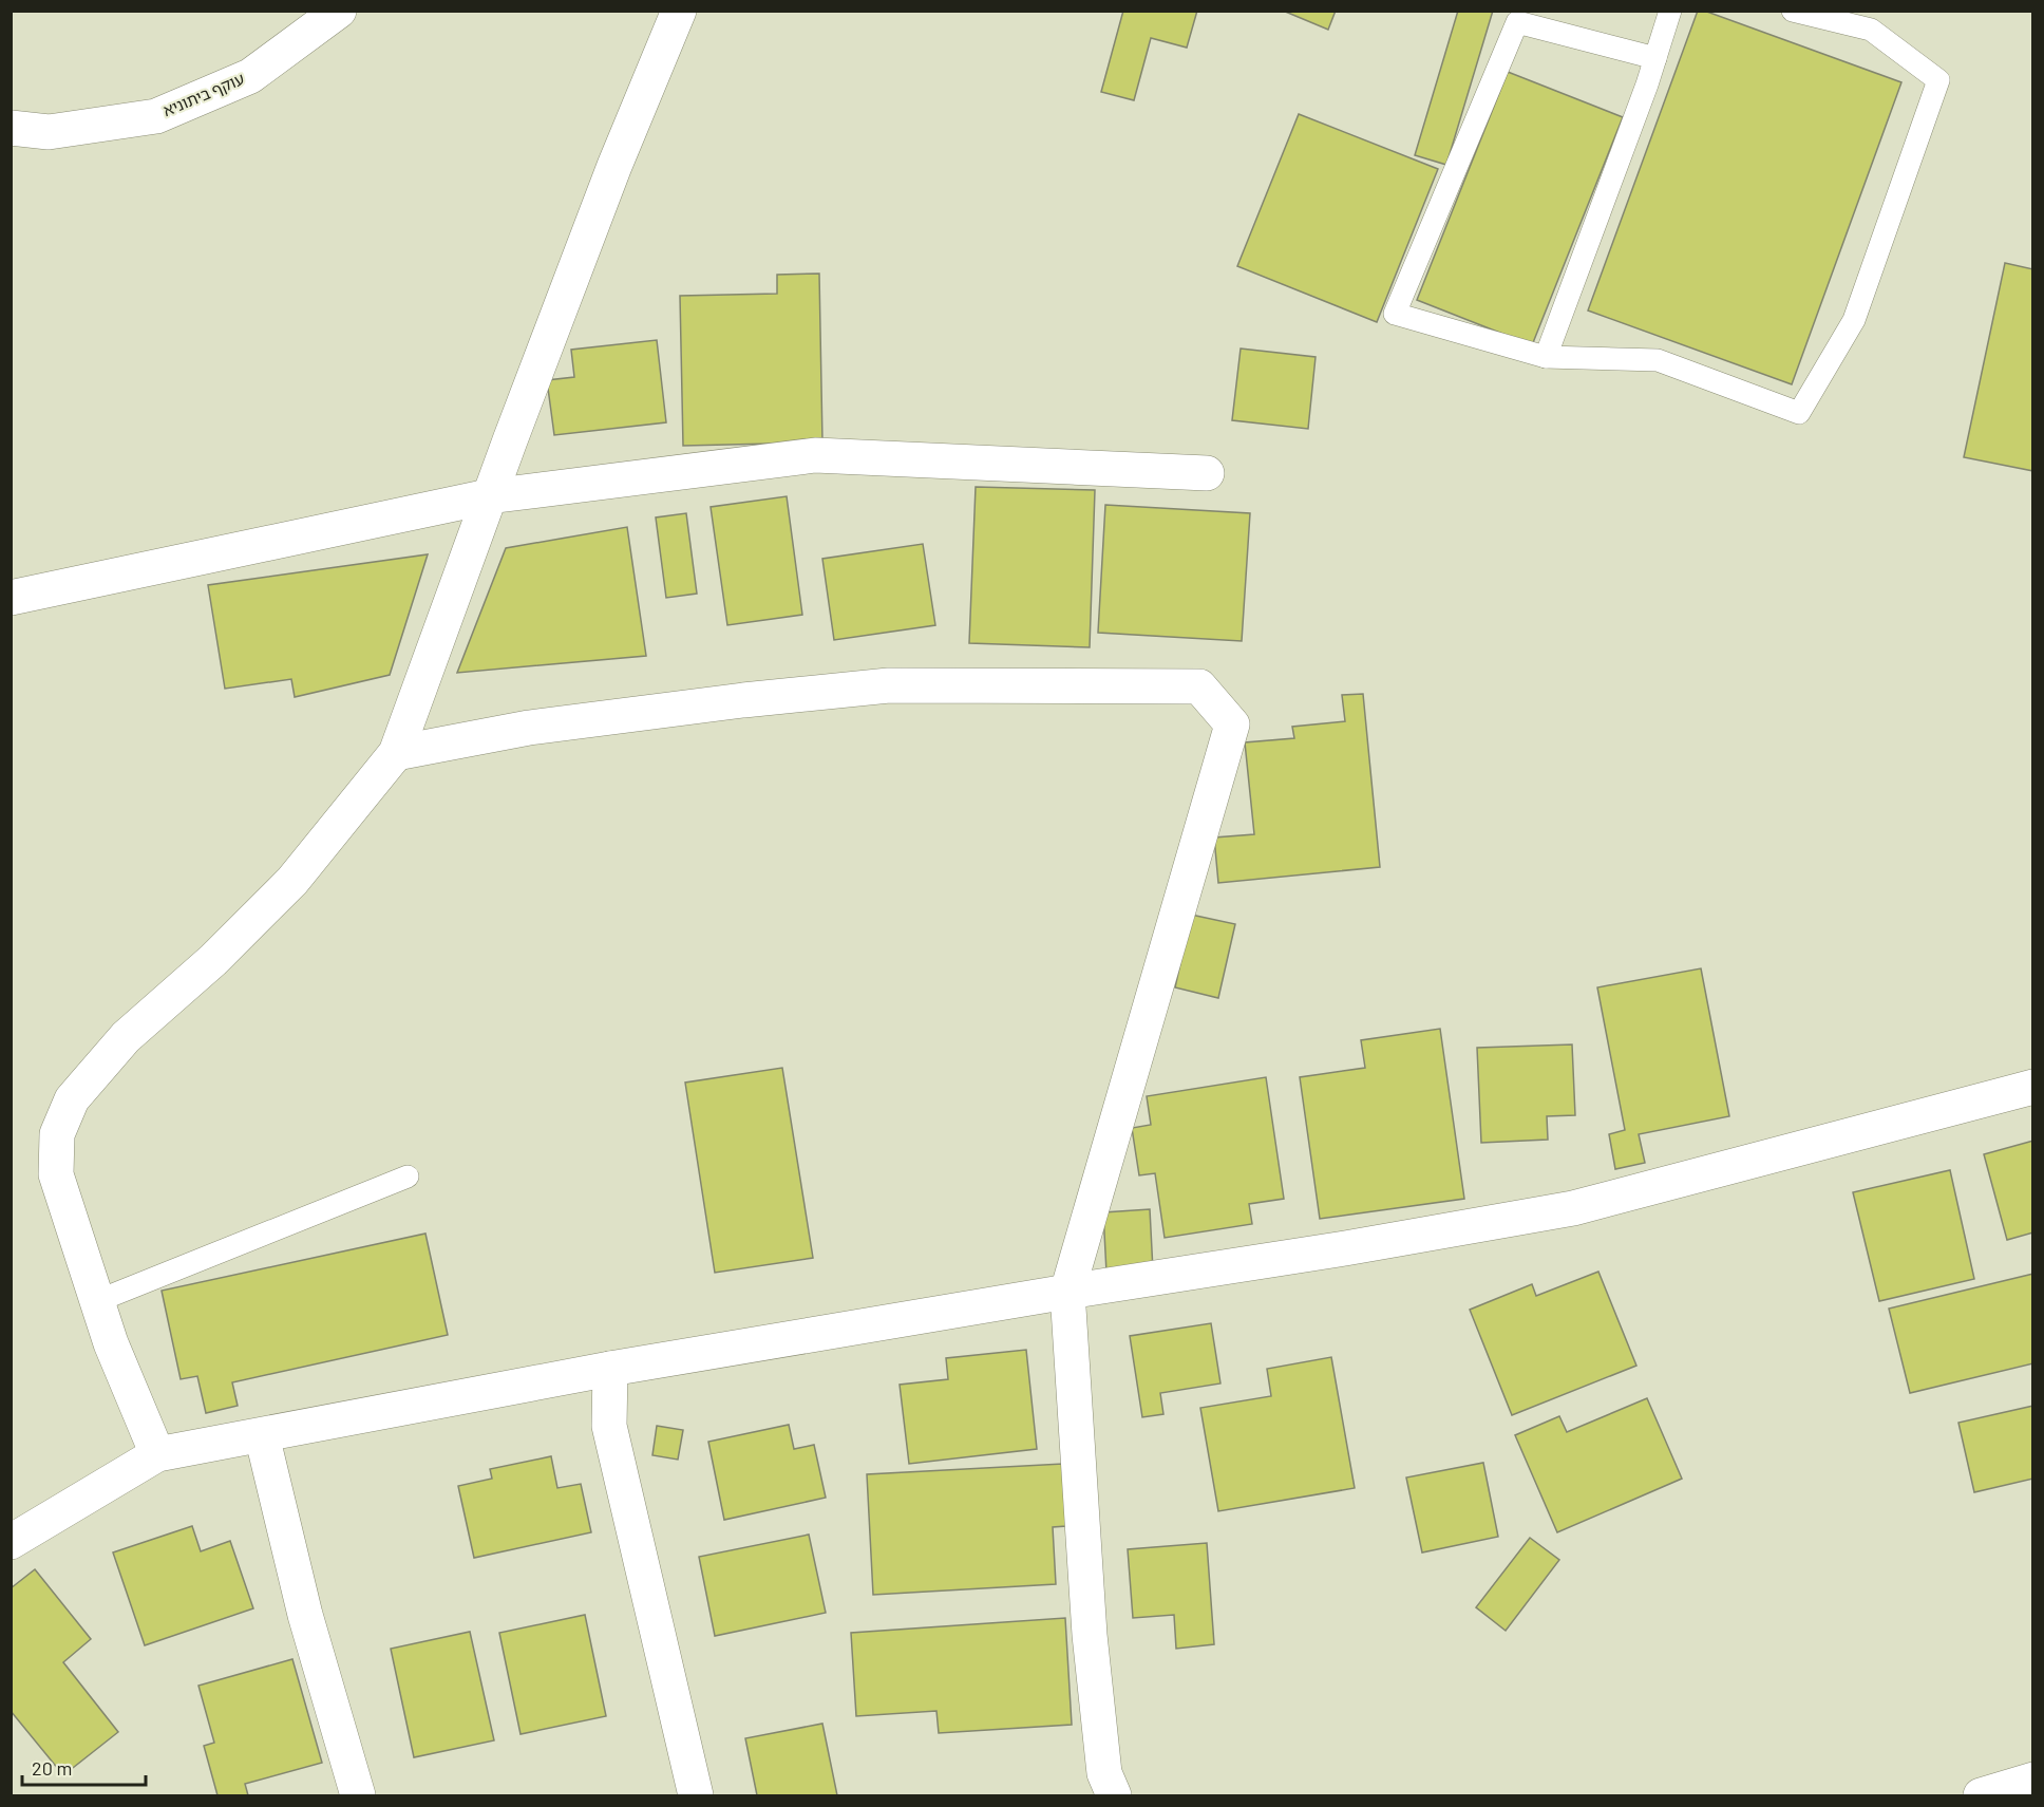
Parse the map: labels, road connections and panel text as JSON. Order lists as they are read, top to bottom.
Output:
{
  "streets": {
    "street": ["עוקף ביתוניא"]
  },
  "scale_bar": "20 m"
}
